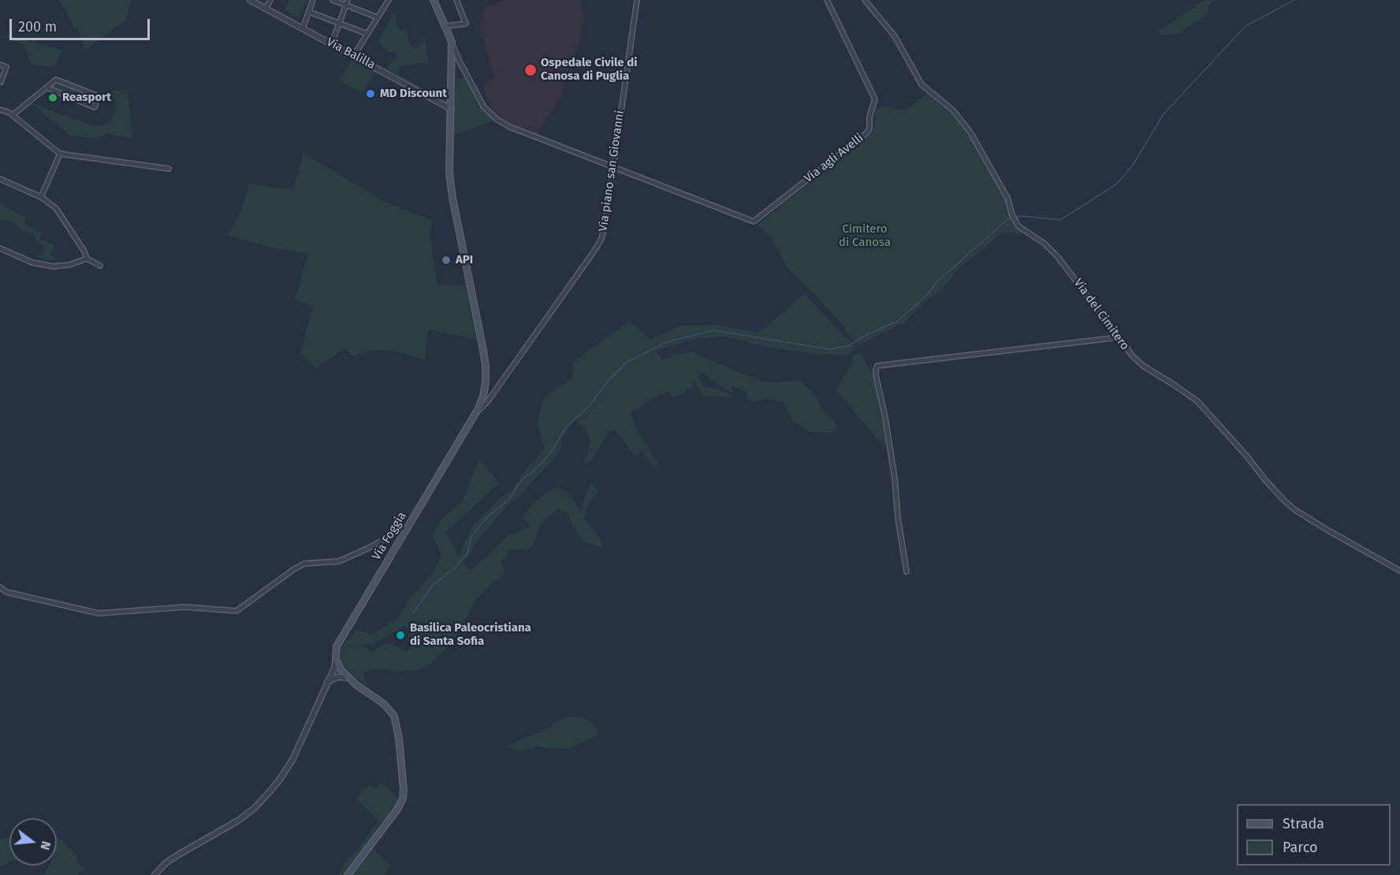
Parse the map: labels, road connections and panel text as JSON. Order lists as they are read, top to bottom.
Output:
{
  "streets": {
    "main road": ["Via Foggia"],
    "street": [
      "Via Balilla",
      "Via agli Avelli",
      "Via piano san Giovanni",
      "Via del Cimitero"
    ]
  },
  "crossings": [
    ["Via Balilla", "Via Foggia"],
    ["Via agli Avelli", "Via piano san Giovanni"],
    ["Via piano san Giovanni", "Via Foggia"]
  ],
  "parks": ["Cimitero di Canosa"],
  "places": [
    "Ospedale Civile di Canosa di Puglia",
    "MD Discount",
    "Reasport",
    "API",
    "Basilica Paleocristiana di Santa Sofia"
  ],
  "legend": ["Strada", "Parco"],
  "scale_bar": "200 m",
  "north": "right"
}
